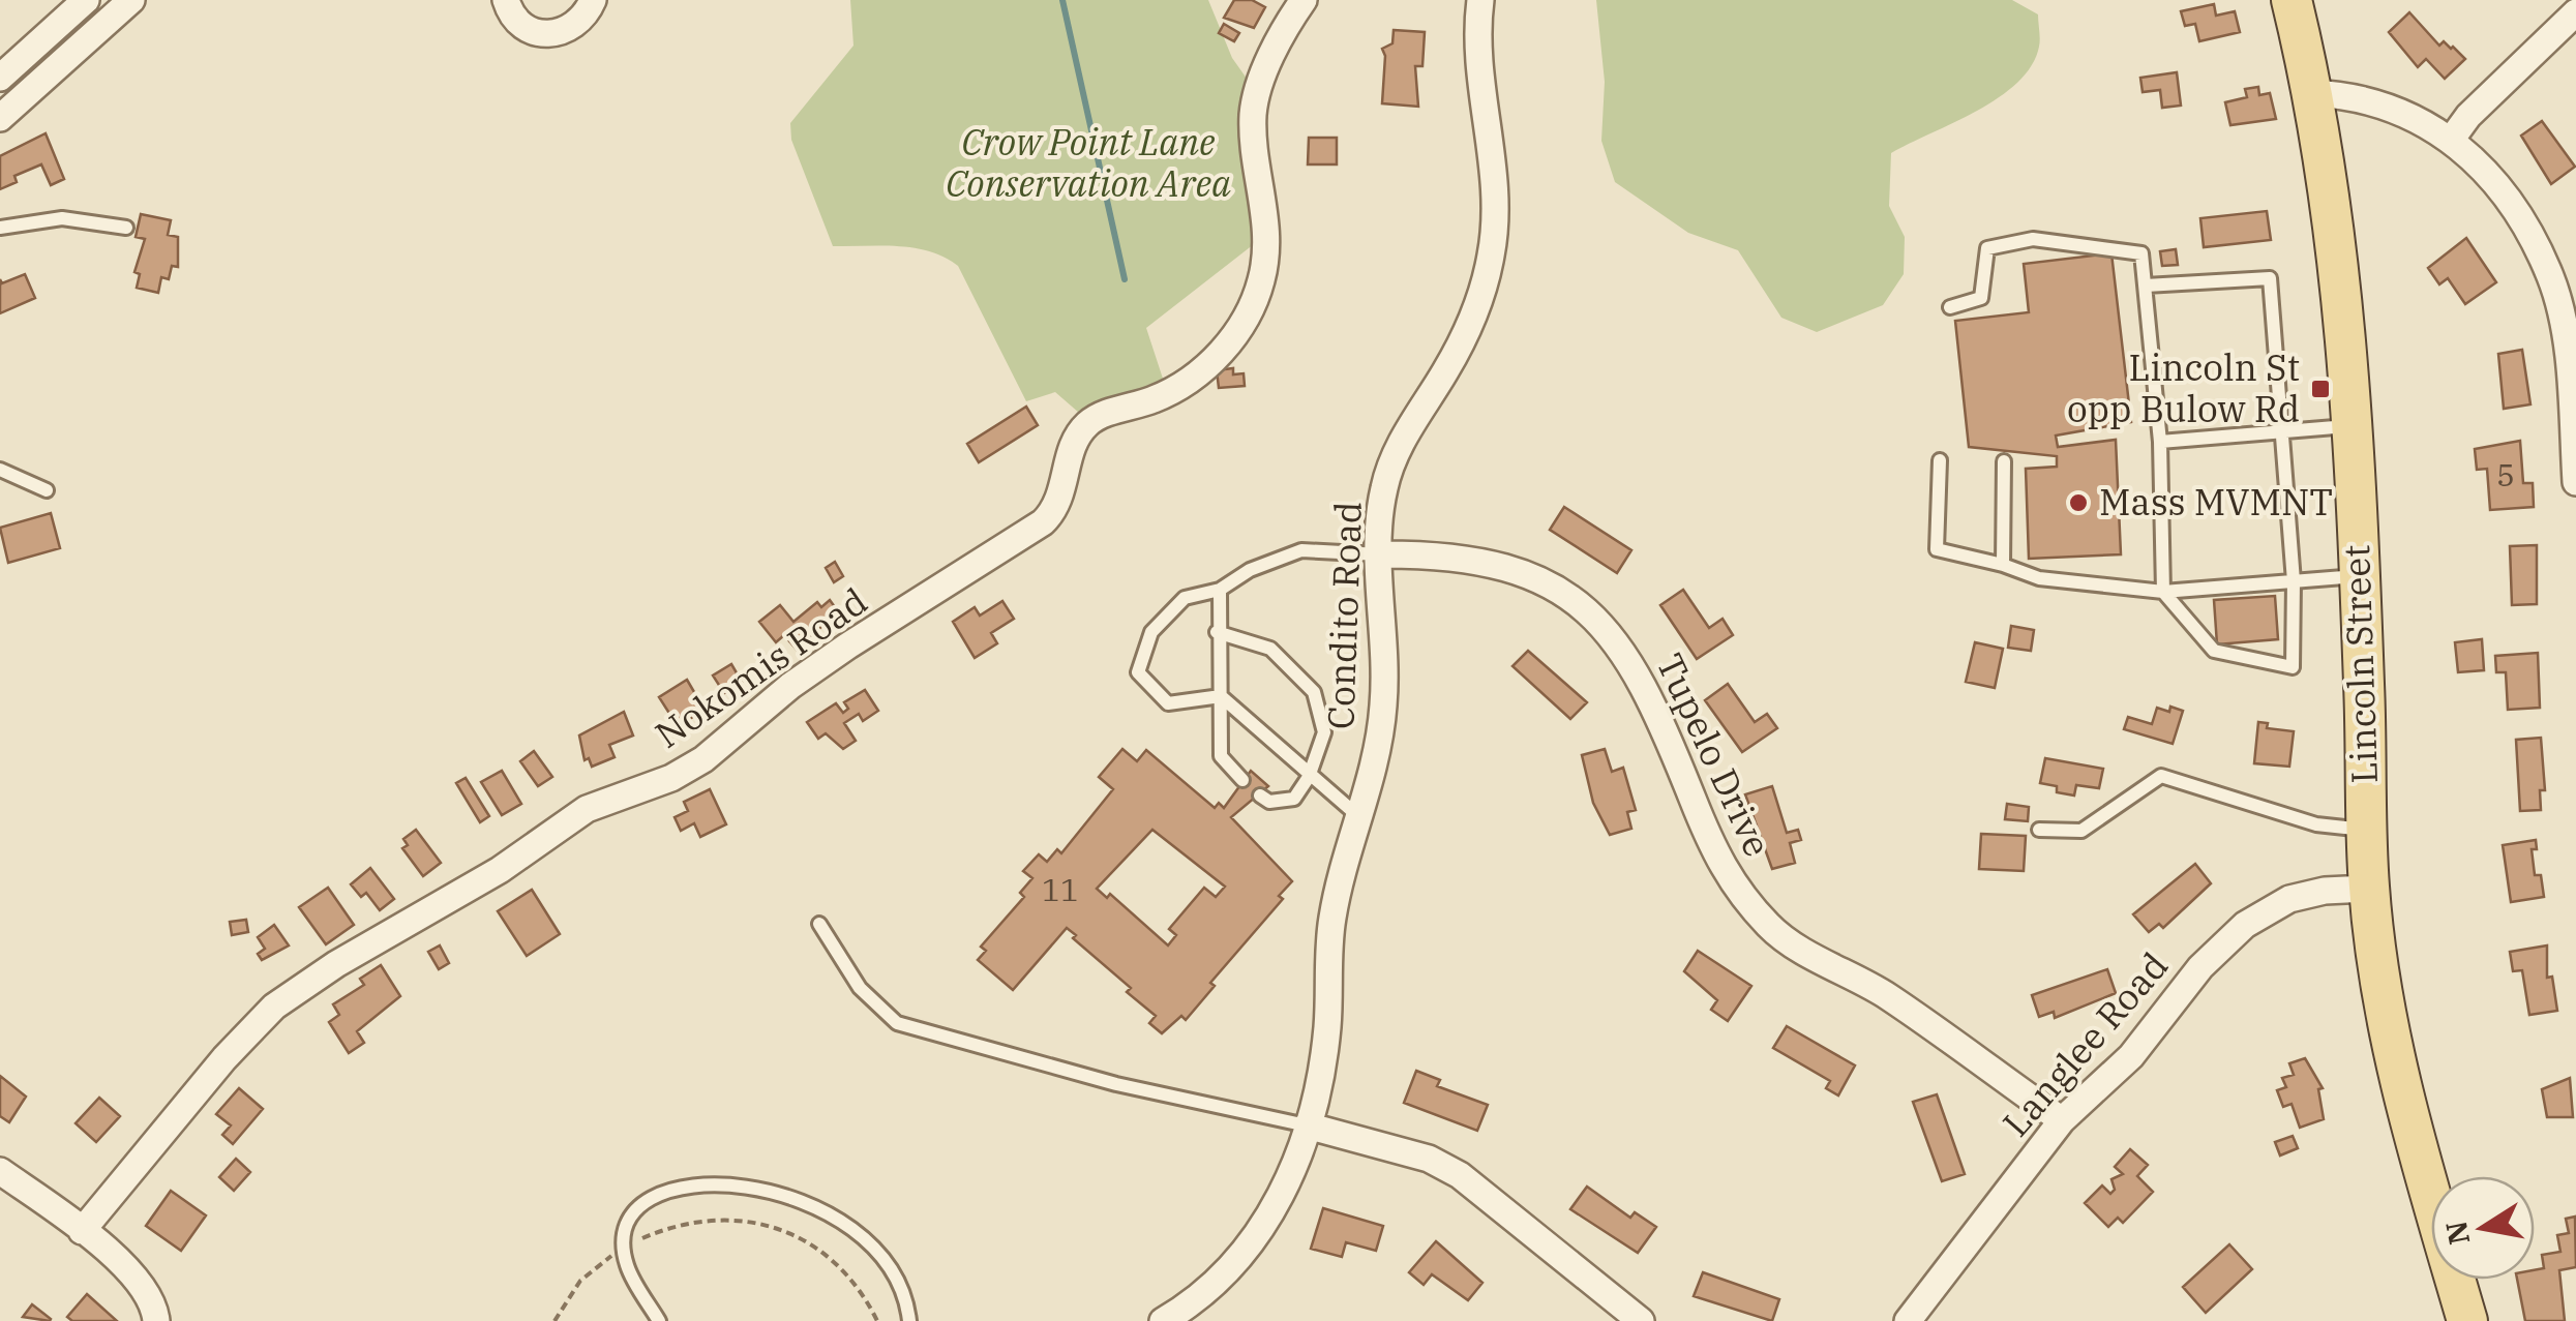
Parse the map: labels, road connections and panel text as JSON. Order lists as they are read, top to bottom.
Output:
{
  "streets": {
    "main road": ["Lincoln Street"],
    "street": [
      "Condito Road",
      "Nokomis Road",
      "Tupelo Drive",
      "Langlee Road"
    ]
  },
  "crossings": [
    ["Condito Road", "Tupelo Drive"],
    ["Lincoln Street", "Langlee Road"],
    ["Tupelo Drive", "Langlee Road"]
  ],
  "parks": ["Crow Point Lane Conservation Area"],
  "places": {
    "transit": ["Lincoln St opp Bulow Rd"],
    "other": ["Mass MVMNT"]
  },
  "house_numbers": ["5", "11"],
  "north": "left"
}
